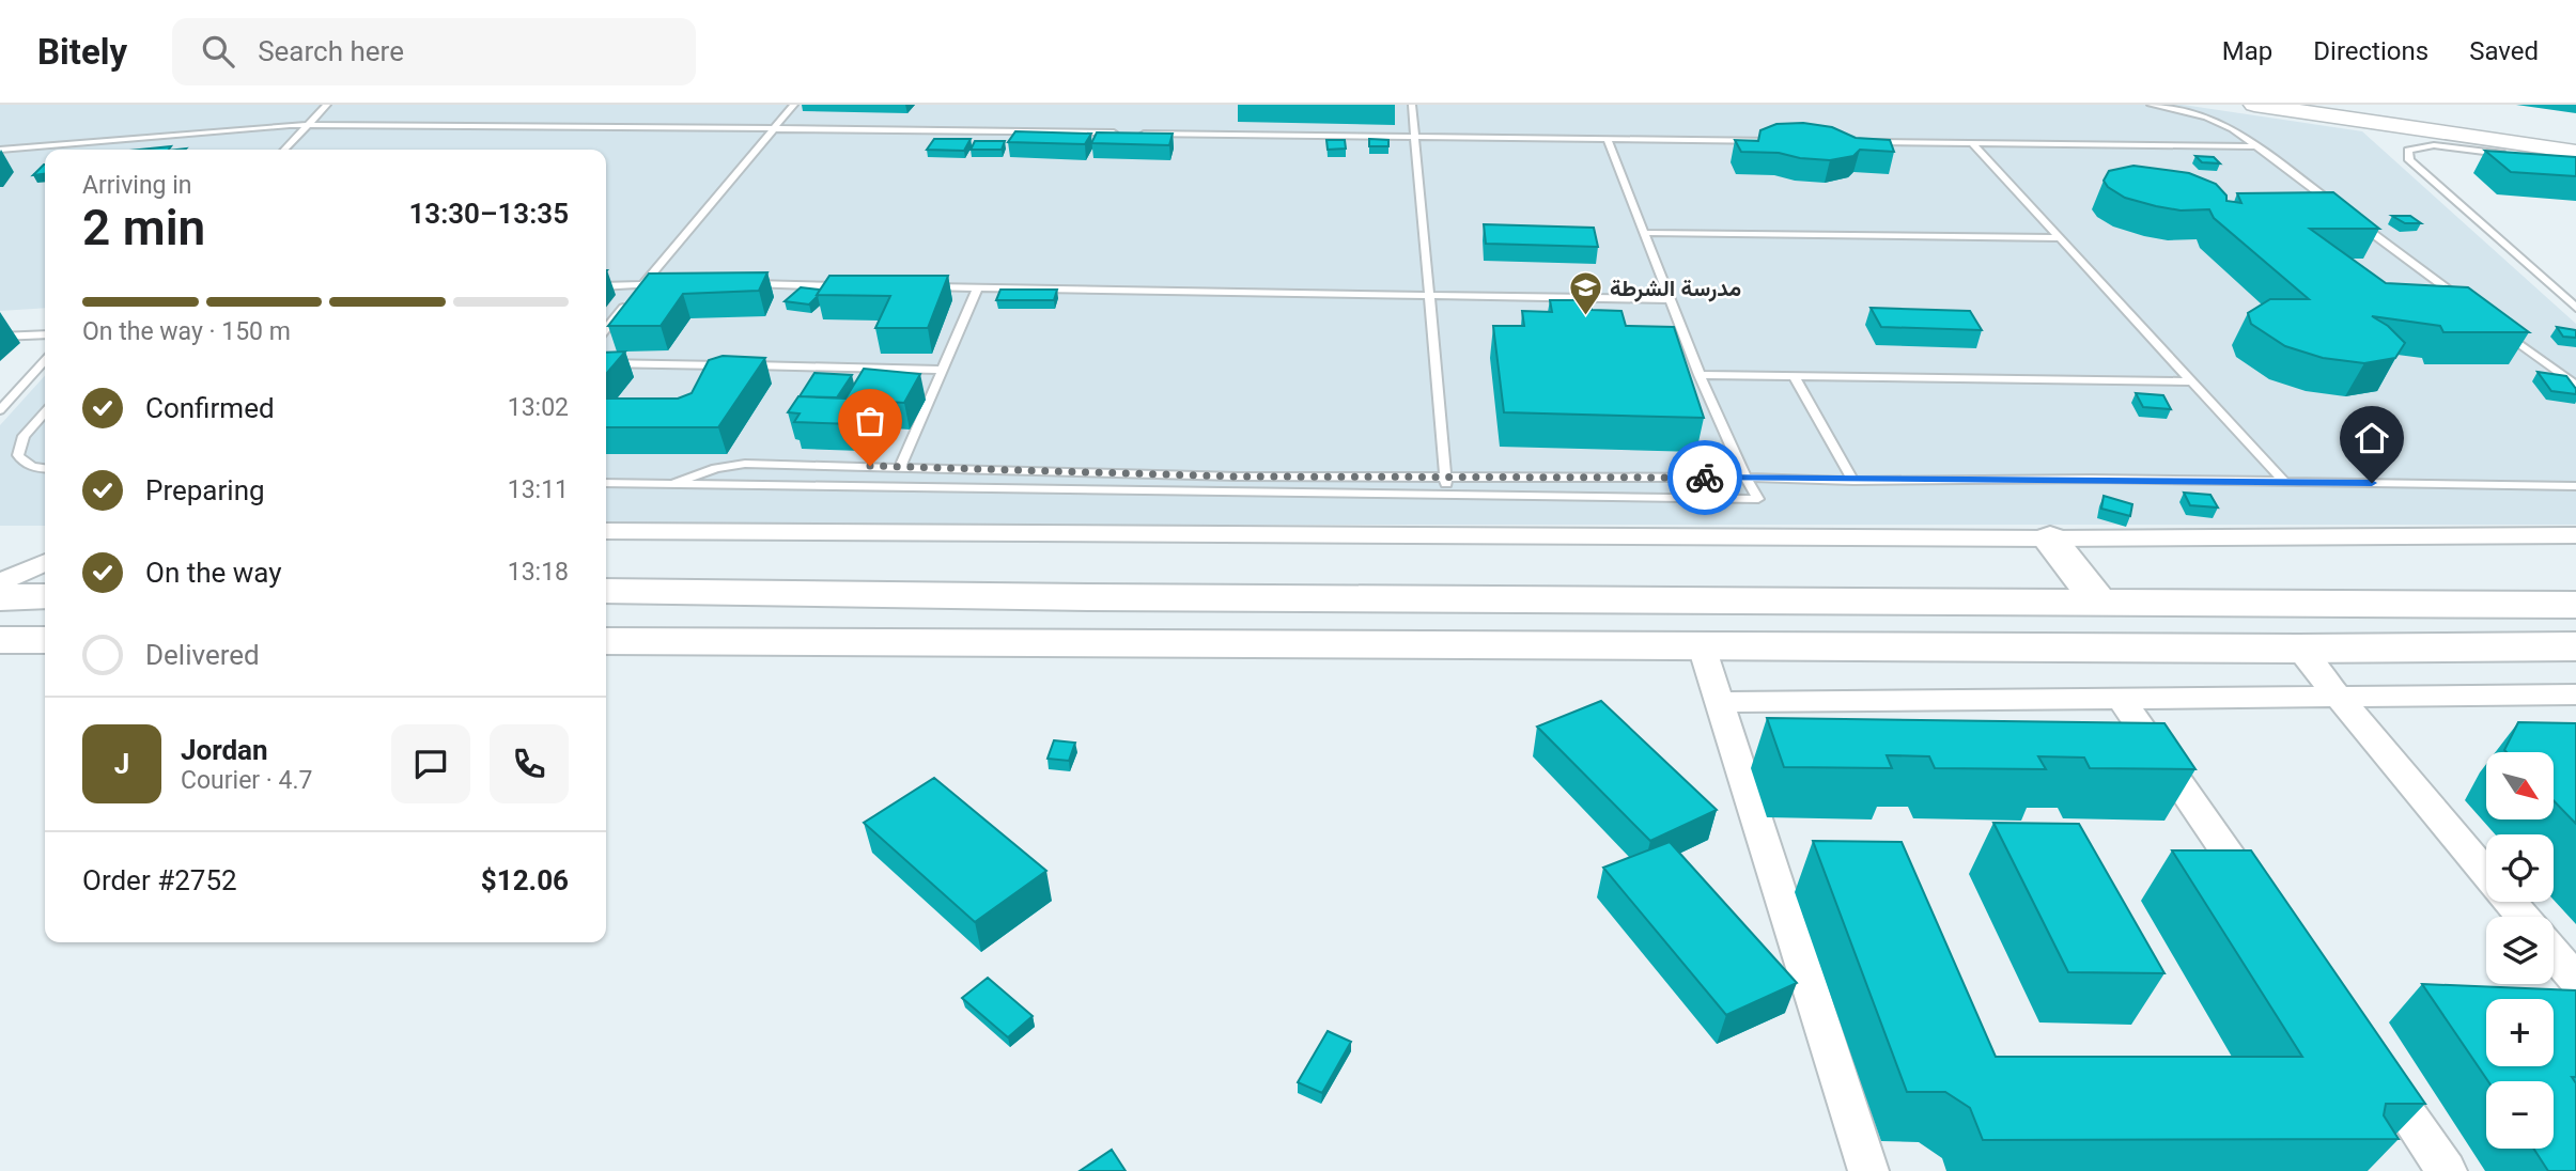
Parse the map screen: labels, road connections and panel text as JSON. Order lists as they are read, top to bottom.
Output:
{
  "places": {
    "school or university": ["مدرسة الشرطة"]
  },
  "north": "bottom right",
  "page": {
    "header": "Bitely",
    "search": "Search here",
    "nav": ["Map", "Directions", "Saved"],
    "heading": ["2 min", "Arriving in", "13:30–13:35"],
    "panel": [
      "Jordan",
      "Courier · 4.7",
      "Order #2752",
      "$12.06"
    ],
    "bar": "On the way · 150 m",
    "list": [
      ["Confirmed", "13:02"],
      ["Preparing", "13:11"],
      ["On the way", "13:18"],
      "Delivered"
    ],
    "round": "J",
    "map_buttons": ["+", "−"]
  }
}
